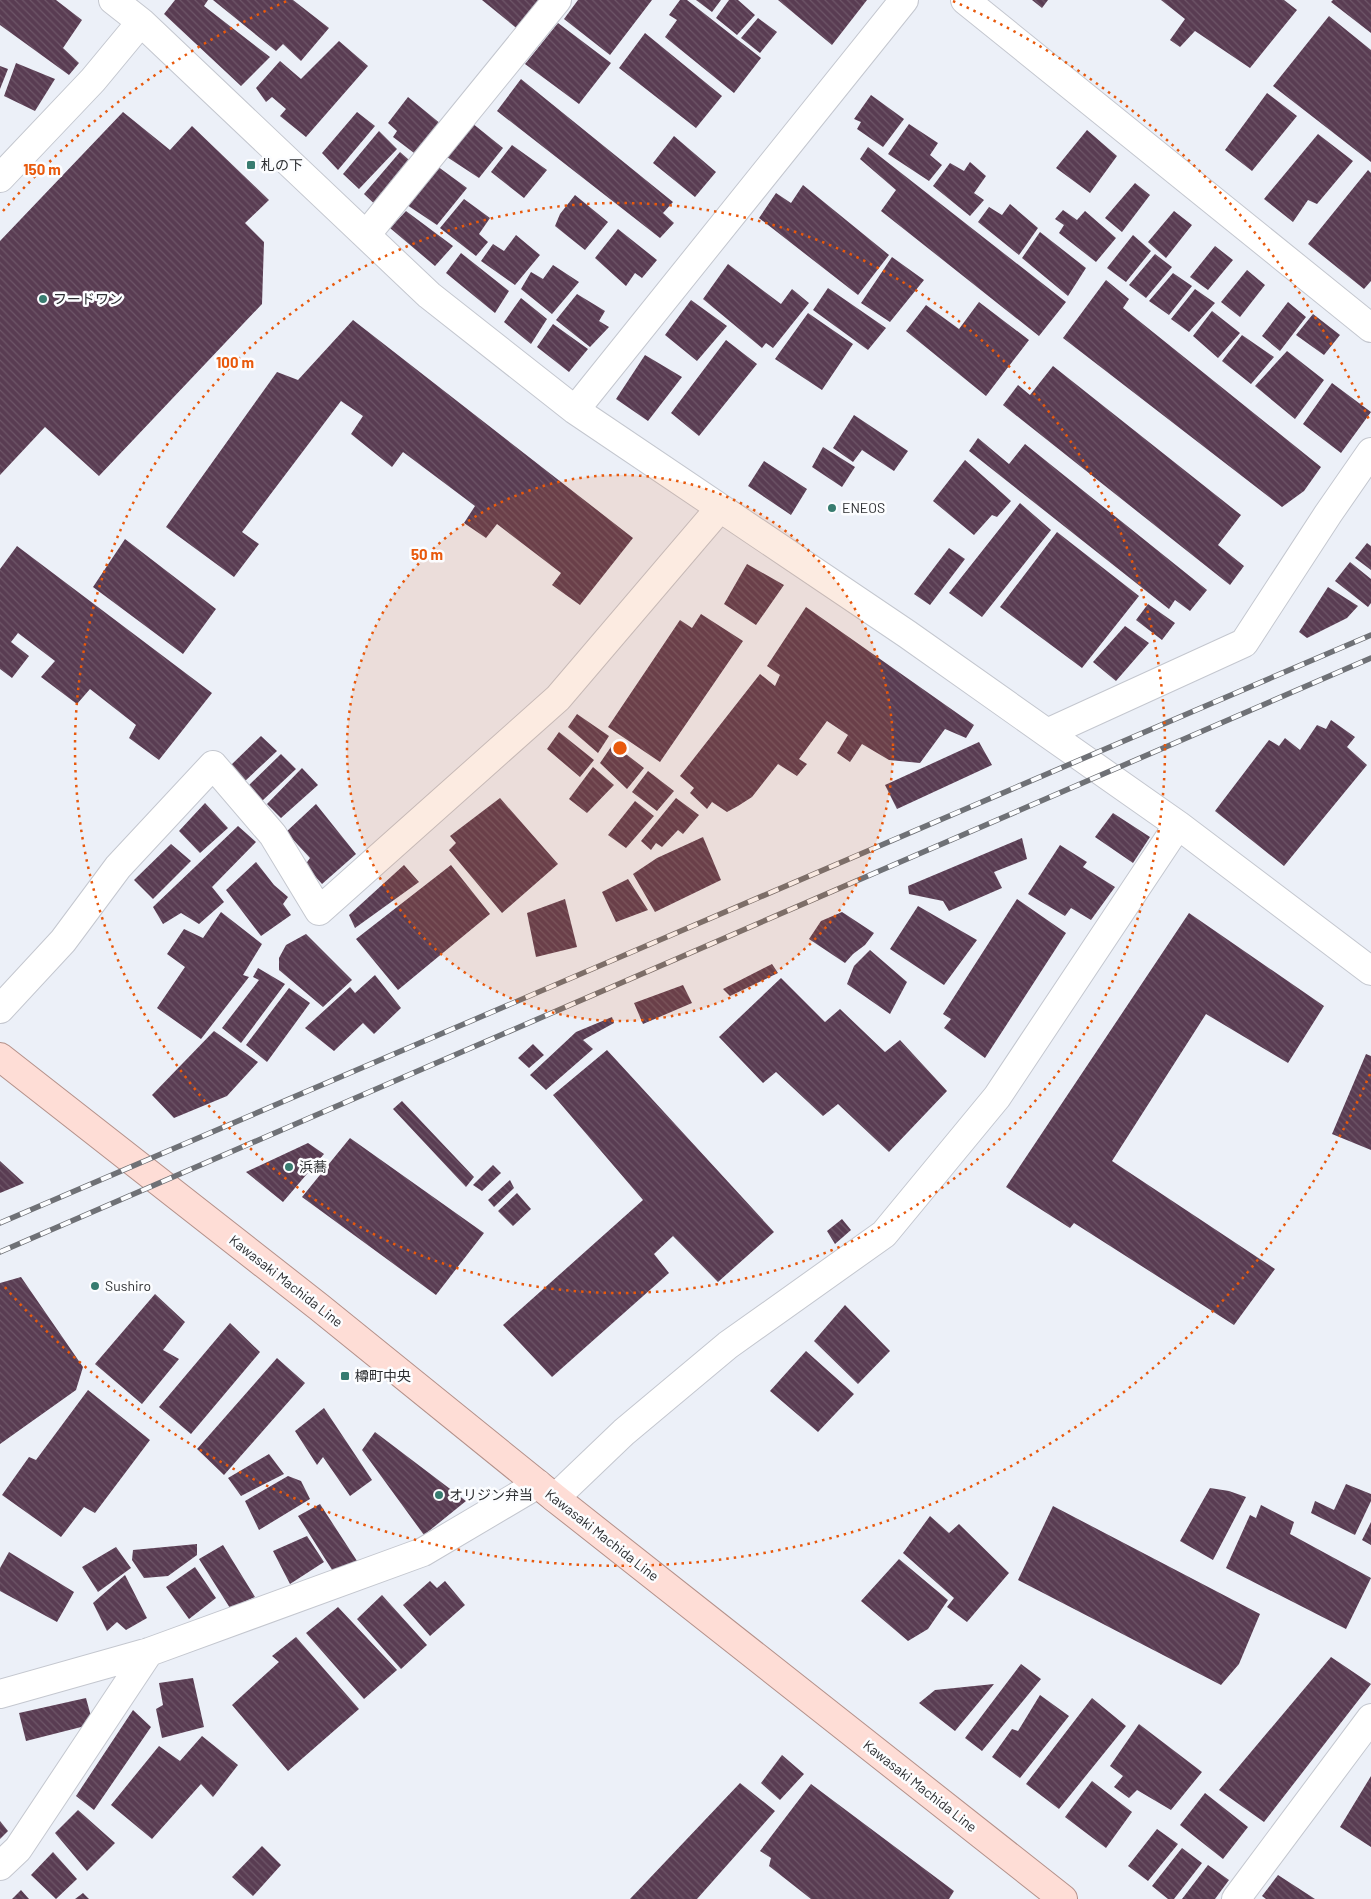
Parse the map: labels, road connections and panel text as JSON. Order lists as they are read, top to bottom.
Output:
{
  "streets": {
    "main road": ["Kawasaki Machida Line"]
  },
  "places": {
    "transit": ["札の下", "樽町中央"],
    "other": [
      "フードワン",
      "ENEOS",
      "浜蕎",
      "Sushiro",
      "オリジン弁当"
    ]
  },
  "rings": ["150 m", "100 m", "50 m"]
}
